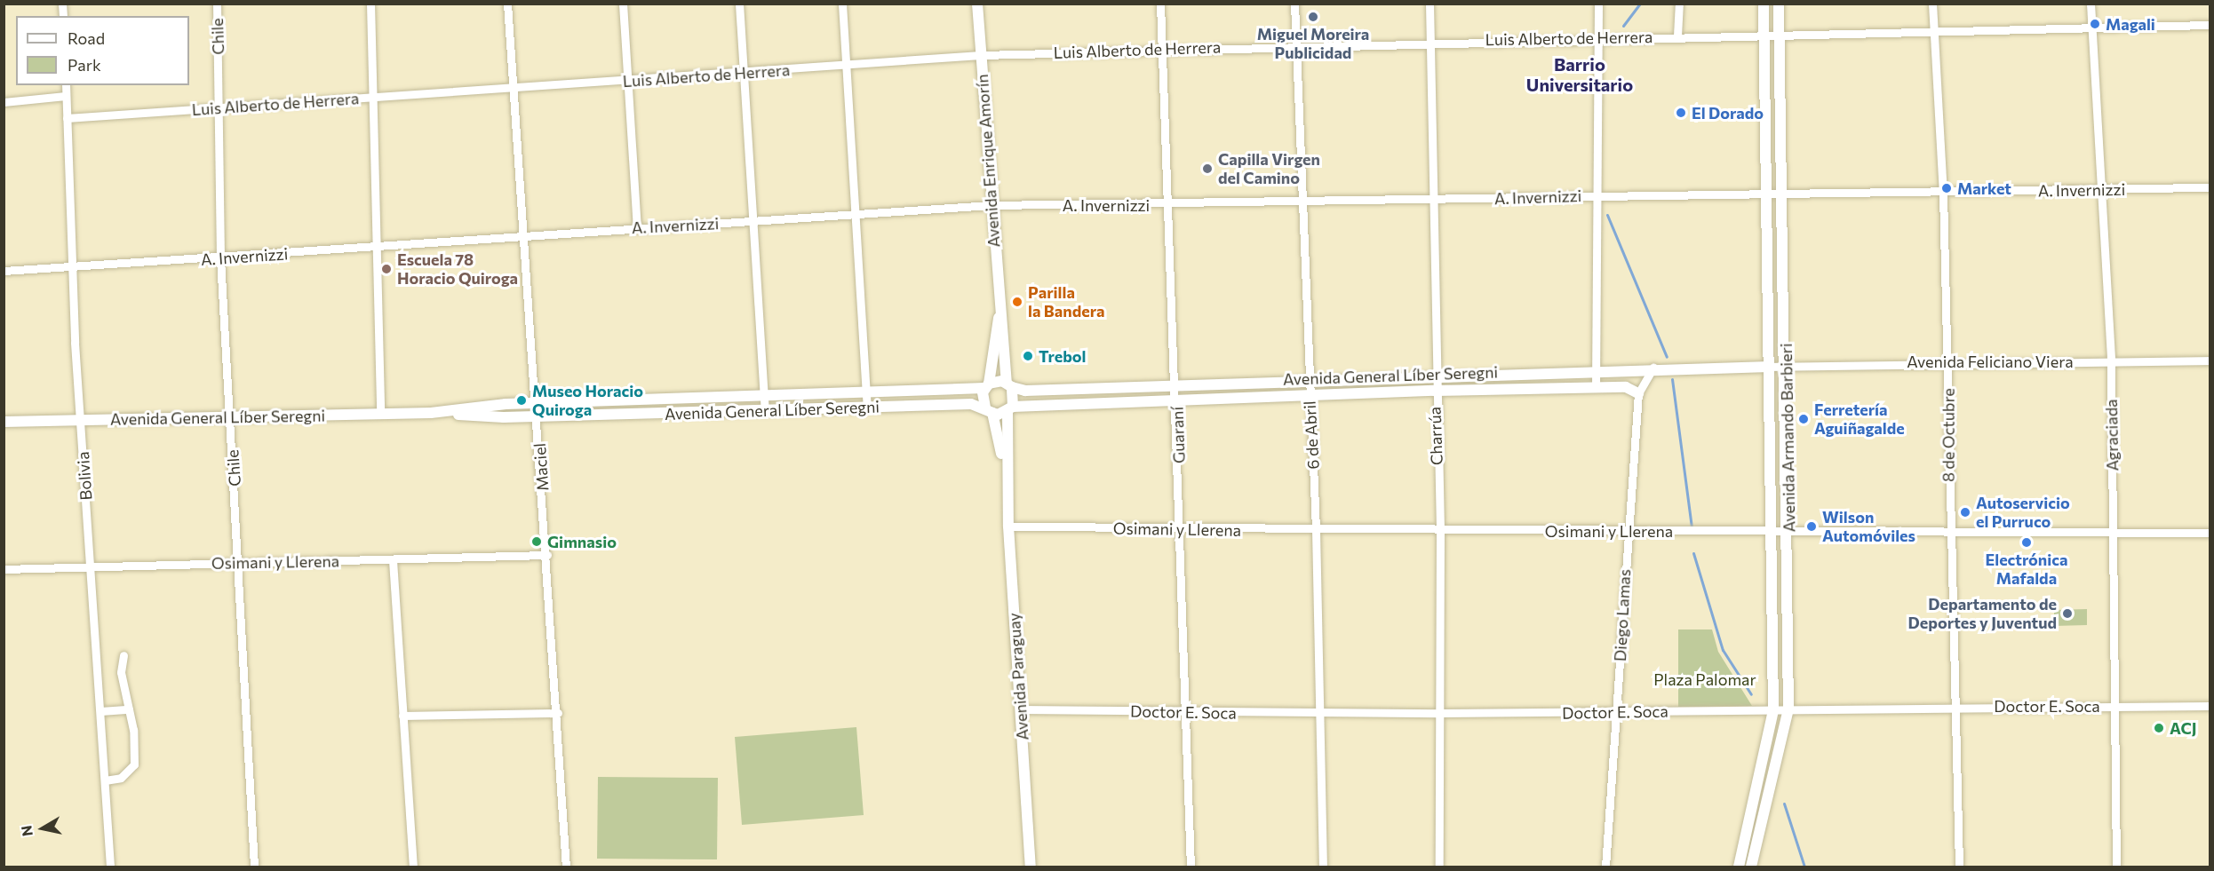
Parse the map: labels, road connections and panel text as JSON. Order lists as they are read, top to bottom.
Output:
{
  "streets": {
    "street": [
      "Chile",
      "Luis Alberto de Herrera",
      "Avenida Enrique Amorín",
      "A. Invernizzi",
      "Avenida Feliciano Viera",
      "Avenida General Líber Seregni",
      "Guaraní",
      "6 de Abril",
      "8 de Octubre",
      "Agraciada",
      "Charrúa",
      "Avenida Armando Barbieri",
      "Maciel",
      "Bolivia",
      "Osimani y Llerena",
      "Diego Lamas",
      "Avenida Paraguay",
      "Doctor E. Soca"
    ]
  },
  "crossings": [
    ["Chile", "Luis Alberto de Herrera"],
    ["Chile", "A. Invernizzi"],
    ["Chile", "Avenida General Líber Seregni"],
    ["Chile", "Osimani y Llerena"],
    ["Luis Alberto de Herrera", "Avenida Enrique Amorín"],
    ["Luis Alberto de Herrera", "Guaraní"],
    ["Luis Alberto de Herrera", "6 de Abril"],
    ["Luis Alberto de Herrera", "8 de Octubre"],
    ["Luis Alberto de Herrera", "Agraciada"],
    ["Luis Alberto de Herrera", "Charrúa"],
    ["Luis Alberto de Herrera", "Avenida Armando Barbieri"],
    ["Luis Alberto de Herrera", "Maciel"],
    ["Luis Alberto de Herrera", "Bolivia"],
    ["Avenida Enrique Amorín", "A. Invernizzi"],
    ["Avenida Enrique Amorín", "Avenida General Líber Seregni"],
    ["Avenida Enrique Amorín", "Avenida Paraguay"],
    ["A. Invernizzi", "Guaraní"],
    ["A. Invernizzi", "6 de Abril"],
    ["A. Invernizzi", "8 de Octubre"],
    ["A. Invernizzi", "Agraciada"],
    ["A. Invernizzi", "Charrúa"],
    ["A. Invernizzi", "Avenida Armando Barbieri"],
    ["A. Invernizzi", "Maciel"],
    ["A. Invernizzi", "Bolivia"],
    ["Avenida Feliciano Viera", "Avenida General Líber Seregni"],
    ["Avenida Feliciano Viera", "8 de Octubre"],
    ["Avenida Feliciano Viera", "Agraciada"],
    ["Avenida Feliciano Viera", "Avenida Armando Barbieri"],
    ["Avenida General Líber Seregni", "Guaraní"],
    ["Avenida General Líber Seregni", "6 de Abril"],
    ["Avenida General Líber Seregni", "Charrúa"],
    ["Avenida General Líber Seregni", "Avenida Armando Barbieri"],
    ["Avenida General Líber Seregni", "Maciel"],
    ["Avenida General Líber Seregni", "Bolivia"],
    ["Avenida General Líber Seregni", "Diego Lamas"],
    ["Avenida General Líber Seregni", "Avenida Paraguay"],
    ["Guaraní", "Osimani y Llerena"],
    ["Guaraní", "Doctor E. Soca"],
    ["6 de Abril", "Osimani y Llerena"],
    ["6 de Abril", "Doctor E. Soca"],
    ["8 de Octubre", "Osimani y Llerena"],
    ["8 de Octubre", "Doctor E. Soca"],
    ["Agraciada", "Osimani y Llerena"],
    ["Agraciada", "Doctor E. Soca"],
    ["Charrúa", "Osimani y Llerena"],
    ["Charrúa", "Doctor E. Soca"],
    ["Avenida Armando Barbieri", "Osimani y Llerena"],
    ["Avenida Armando Barbieri", "Doctor E. Soca"],
    ["Maciel", "Osimani y Llerena"],
    ["Bolivia", "Osimani y Llerena"],
    ["Osimani y Llerena", "Diego Lamas"],
    ["Osimani y Llerena", "Avenida Paraguay"],
    ["Diego Lamas", "Doctor E. Soca"],
    ["Avenida Paraguay", "Doctor E. Soca"]
  ],
  "districts": ["Barrio Universitario"],
  "parks": ["Plaza Palomar"],
  "places": [
    "Miguel Moreira Publicidad",
    "Magali",
    "El Dorado",
    "Capilla Virgen del Camino",
    "Market",
    "Escuela 78 Horacio Quiroga",
    "Parilla la Bandera",
    "Trebol",
    "Museo Horacio Quiroga",
    "Ferretería Aguiñagalde",
    "Autoservicio el Purruco",
    "Wilson Automóviles",
    "Gimnasio",
    "Electrónica Mafalda",
    "Departamento de Deportes y Juventud",
    "ACJ"
  ],
  "legend": ["Road", "Park"],
  "north": "left"
}
